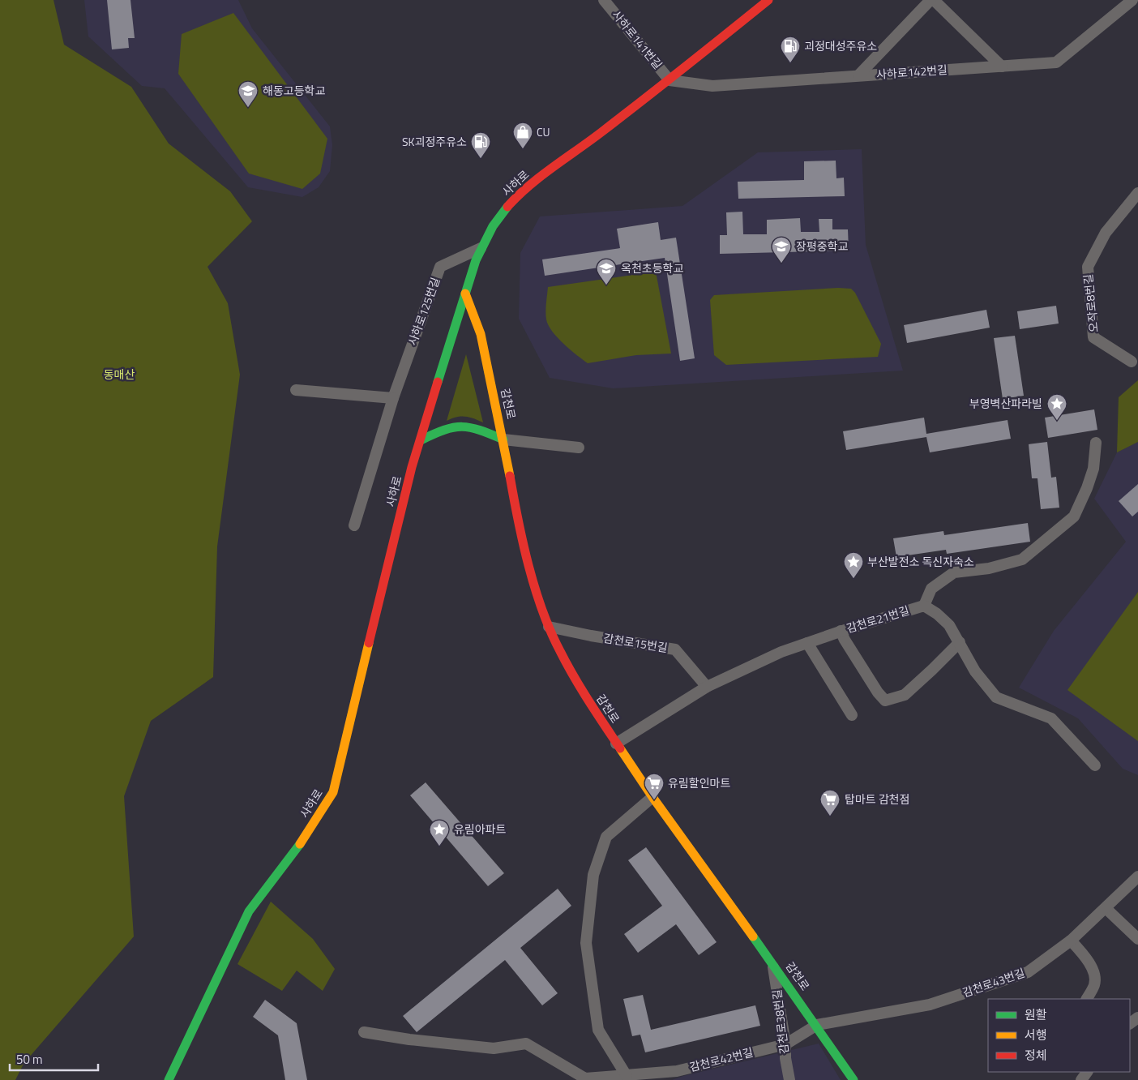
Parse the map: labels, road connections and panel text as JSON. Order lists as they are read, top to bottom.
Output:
{
  "streets": {
    "street": [
      "사하로141번길",
      "사하로142번길",
      "사하로",
      "오작로8번길",
      "사하로125번길",
      "감천로",
      "감천로21번길",
      "감천로15번길",
      "감천로43번길",
      "감천로38번길",
      "감천로42번길"
    ]
  },
  "crossings": [
    ["사하로141번길", "사하로142번길"],
    ["사하로141번길", "사하로"],
    ["사하로142번길", "사하로"],
    ["사하로", "사하로125번길"],
    ["사하로", "감천로"],
    ["감천로", "감천로21번길"],
    ["감천로", "감천로15번길"],
    ["감천로", "감천로43번길"],
    ["감천로", "감천로38번길"],
    ["감천로", "감천로42번길"],
    ["감천로21번길", "감천로15번길"],
    ["감천로43번길", "감천로42번길"],
    ["감천로38번길", "감천로42번길"]
  ],
  "parks": ["동매산"],
  "places": {
    "fuel station": ["괴정대성주유소", "SK괴정주유소"],
    "school or university": ["해동고등학교", "장평중학교", "옥천초등학교"],
    "shop": ["CU"],
    "place": ["부영벽산파라빌", "부산발전소 독신자숙소", "유림아파트"],
    "supermarket": ["유림할인마트", "탑마트 감천점"]
  },
  "legend": ["원활", "서행", "정체"],
  "scale_bar": "50 m"
}
